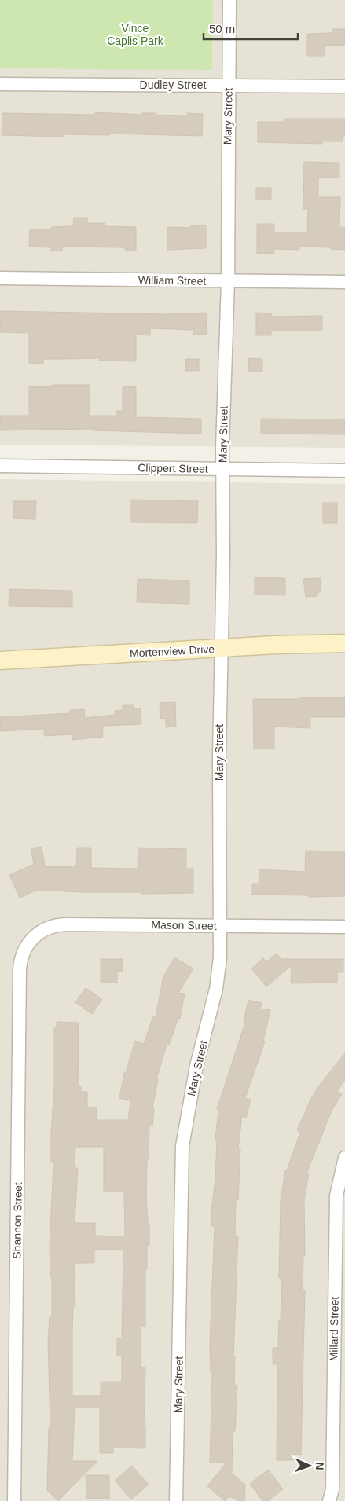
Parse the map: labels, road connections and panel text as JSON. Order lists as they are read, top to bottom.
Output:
{
  "streets": {
    "street": [
      "Dudley Street",
      "Mary Street",
      "William Street",
      "Clippert Street",
      "Mortenview Drive",
      "Mason Street",
      "Shannon Street",
      "Millard Street"
    ]
  },
  "crossings": [
    ["Dudley Street", "Mary Street"],
    ["Mary Street", "William Street"],
    ["Mary Street", "Clippert Street"],
    ["Mary Street", "Mortenview Drive"],
    ["Mary Street", "Mason Street"],
    ["Mason Street", "Shannon Street"]
  ],
  "parks": ["Vince Caplis Park"],
  "scale_bar": "50 m",
  "north": "right"
}
